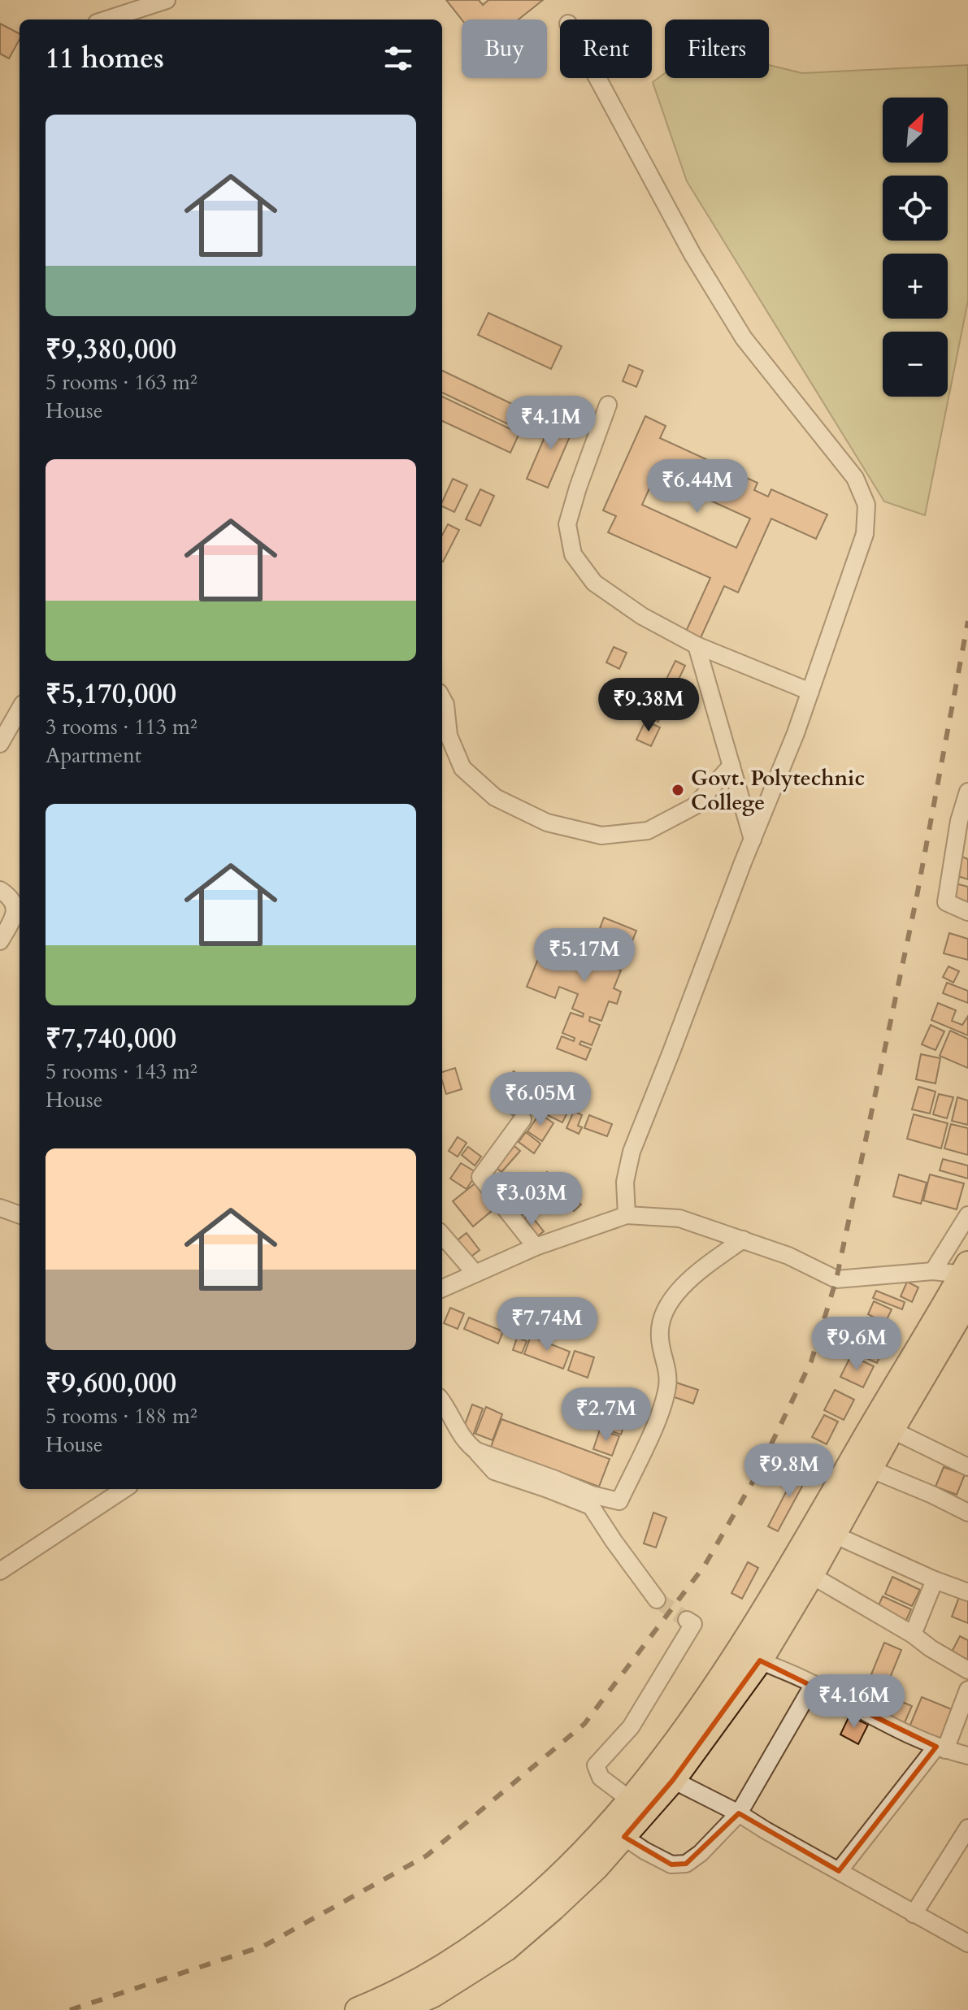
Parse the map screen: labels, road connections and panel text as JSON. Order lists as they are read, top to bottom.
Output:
{
  "places": ["Govt. Polytechnic College"],
  "north": "top right",
  "page": {
    "chip": ["Buy", "Rent", "Filters"],
    "heading": "11 homes",
    "map_buttons": ["+", "−"],
    "list": [
      {
        "name": "₹9,380,000",
        "note": "5 rooms · 163 m² · House"
      },
      {
        "name": "₹5,170,000",
        "note": "3 rooms · 113 m² · Apartment"
      },
      {
        "name": "₹7,740,000",
        "note": "5 rooms · 143 m² · House"
      },
      {
        "name": "₹9,600,000",
        "note": "5 rooms · 188 m² · House"
      }
    ],
    "price": [
      "₹4.1M",
      "₹6.44M",
      "₹9.38M",
      "₹5.17M",
      "₹6.05M",
      "₹3.03M",
      "₹7.74M",
      "₹9.6M",
      "₹2.7M",
      "₹9.8M",
      "₹4.16M"
    ]
  }
}
